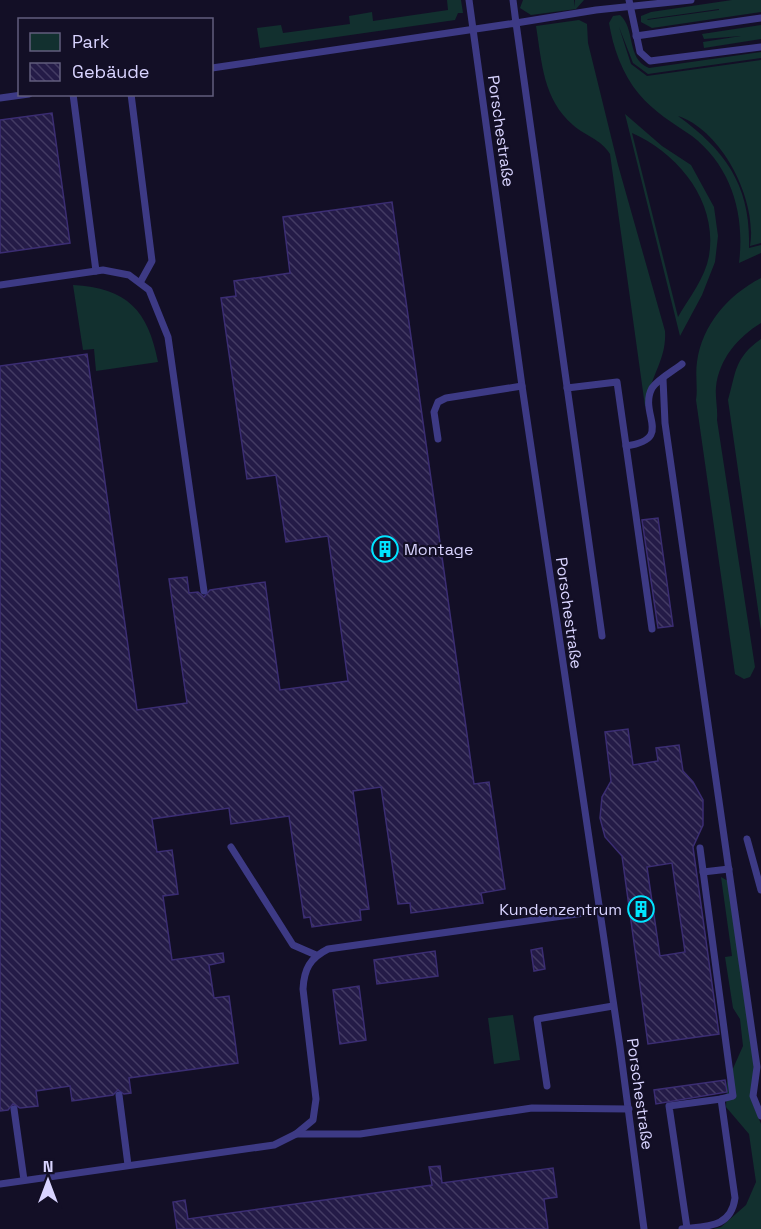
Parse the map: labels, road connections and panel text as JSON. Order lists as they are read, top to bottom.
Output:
{
  "streets": {
    "lane": ["Porschestraße"]
  },
  "places": {
    "building": ["Montage", "Kundenzentrum"]
  },
  "legend": ["Park", "Gebäude"],
  "north": "top"
}
